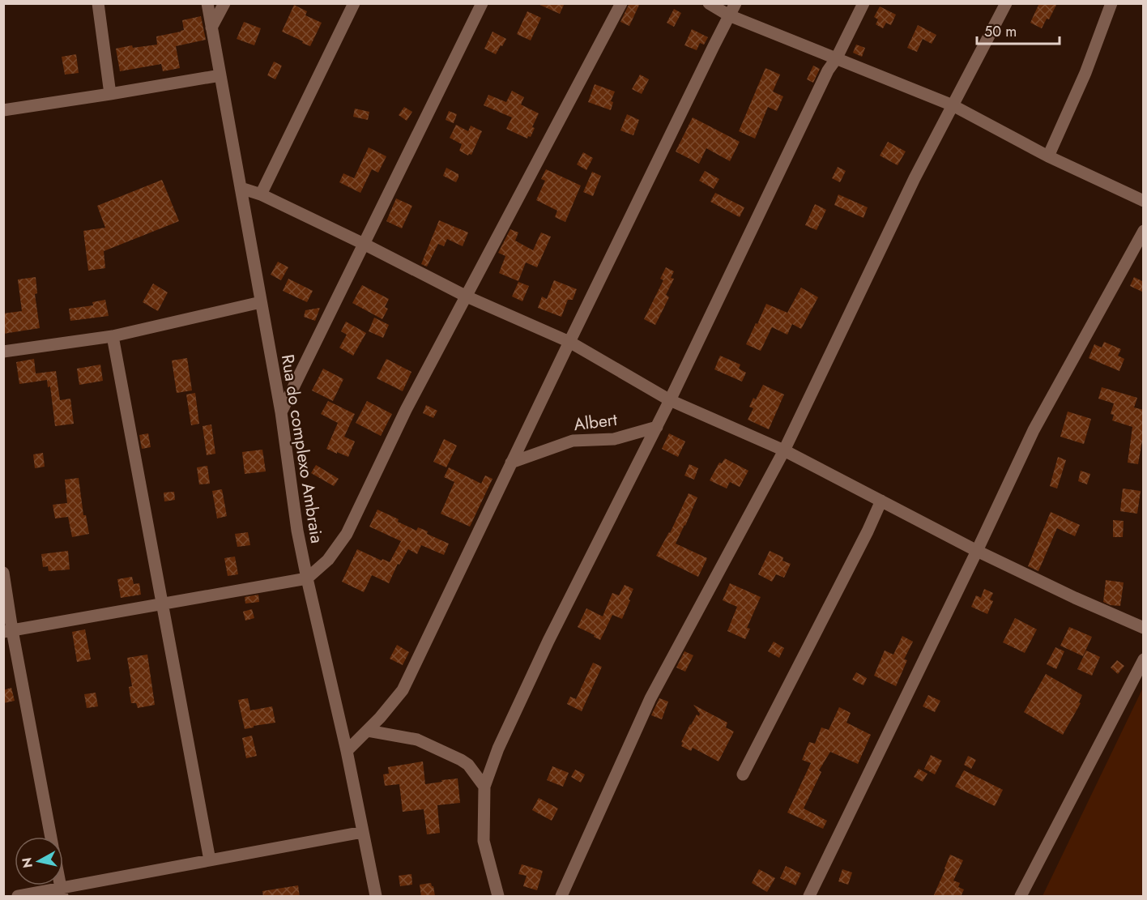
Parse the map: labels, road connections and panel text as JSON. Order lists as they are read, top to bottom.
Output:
{
  "streets": {
    "street": ["Albert", "Rua do complexo Ambraia"]
  },
  "scale_bar": "50 m",
  "north": "left"
}
